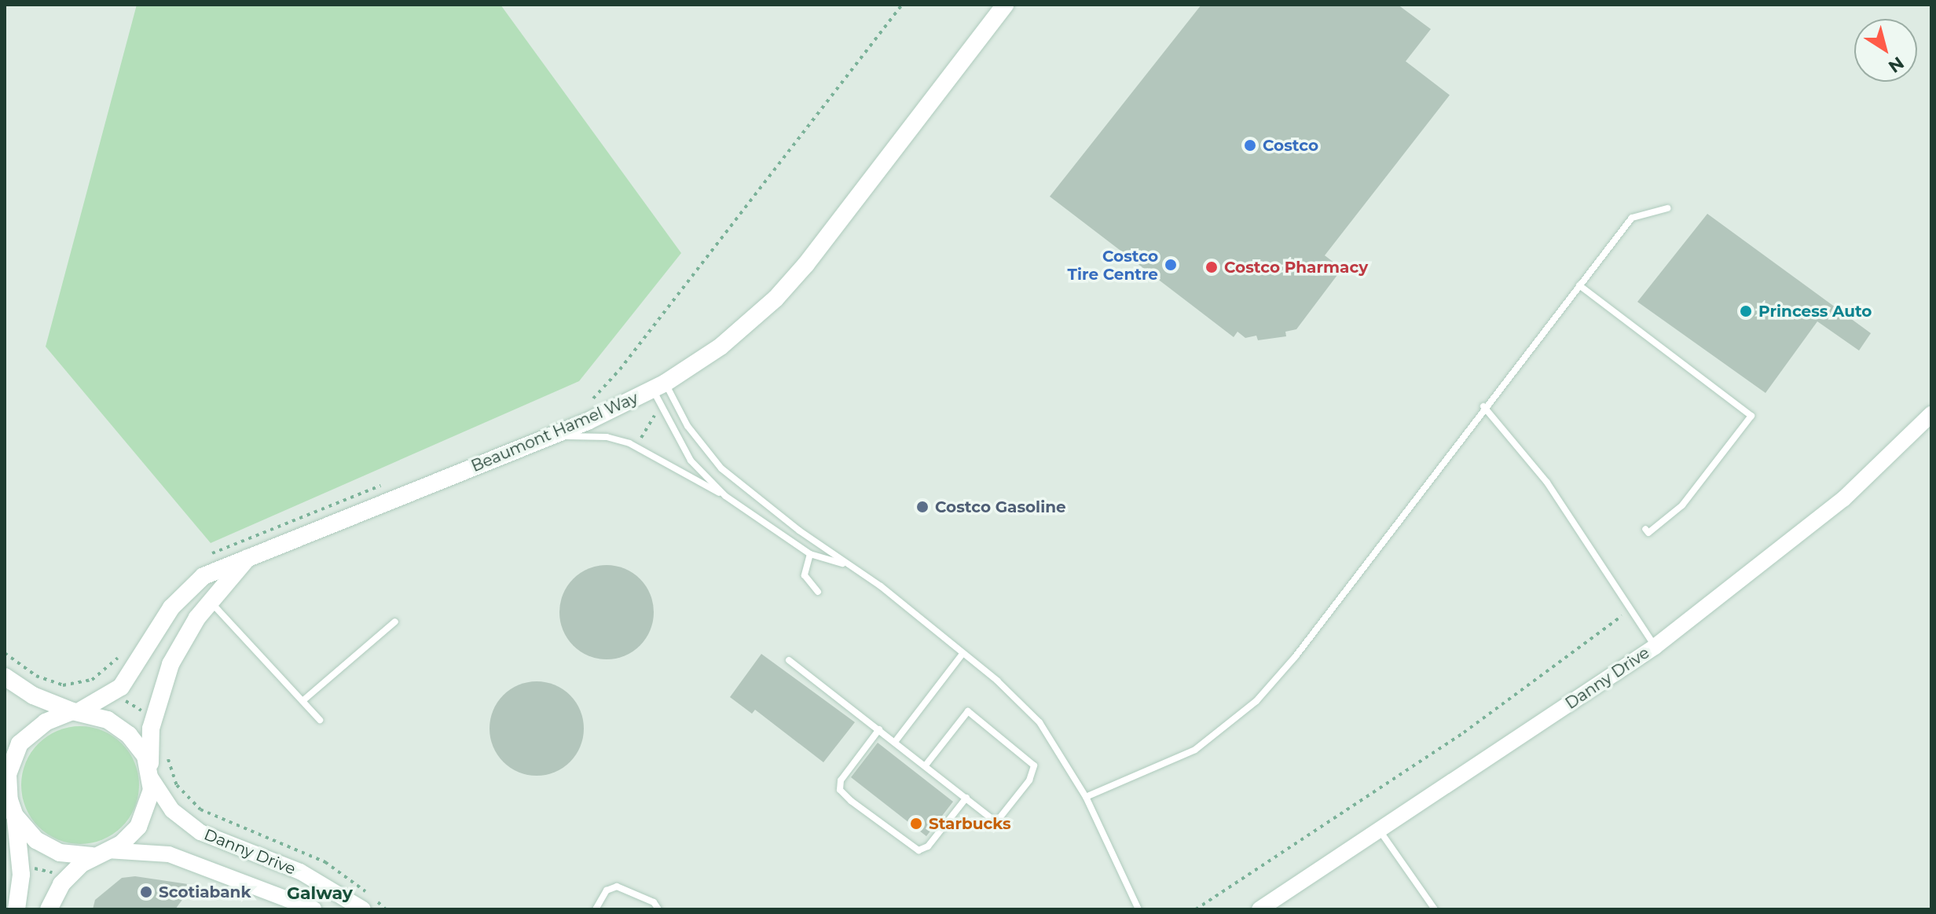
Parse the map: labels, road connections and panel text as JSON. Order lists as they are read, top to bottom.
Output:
{
  "streets": {
    "main road": ["Beaumont Hamel Way"],
    "street": ["Danny Drive"]
  },
  "crossings": [
    ["Beaumont Hamel Way", "Danny Drive"]
  ],
  "districts": ["Galway"],
  "places": [
    "Costco",
    "Costco Tire Centre",
    "Costco Pharmacy",
    "Princess Auto",
    "Costco Gasoline",
    "Starbucks",
    "Scotiabank"
  ],
  "north": "bottom right"
}
